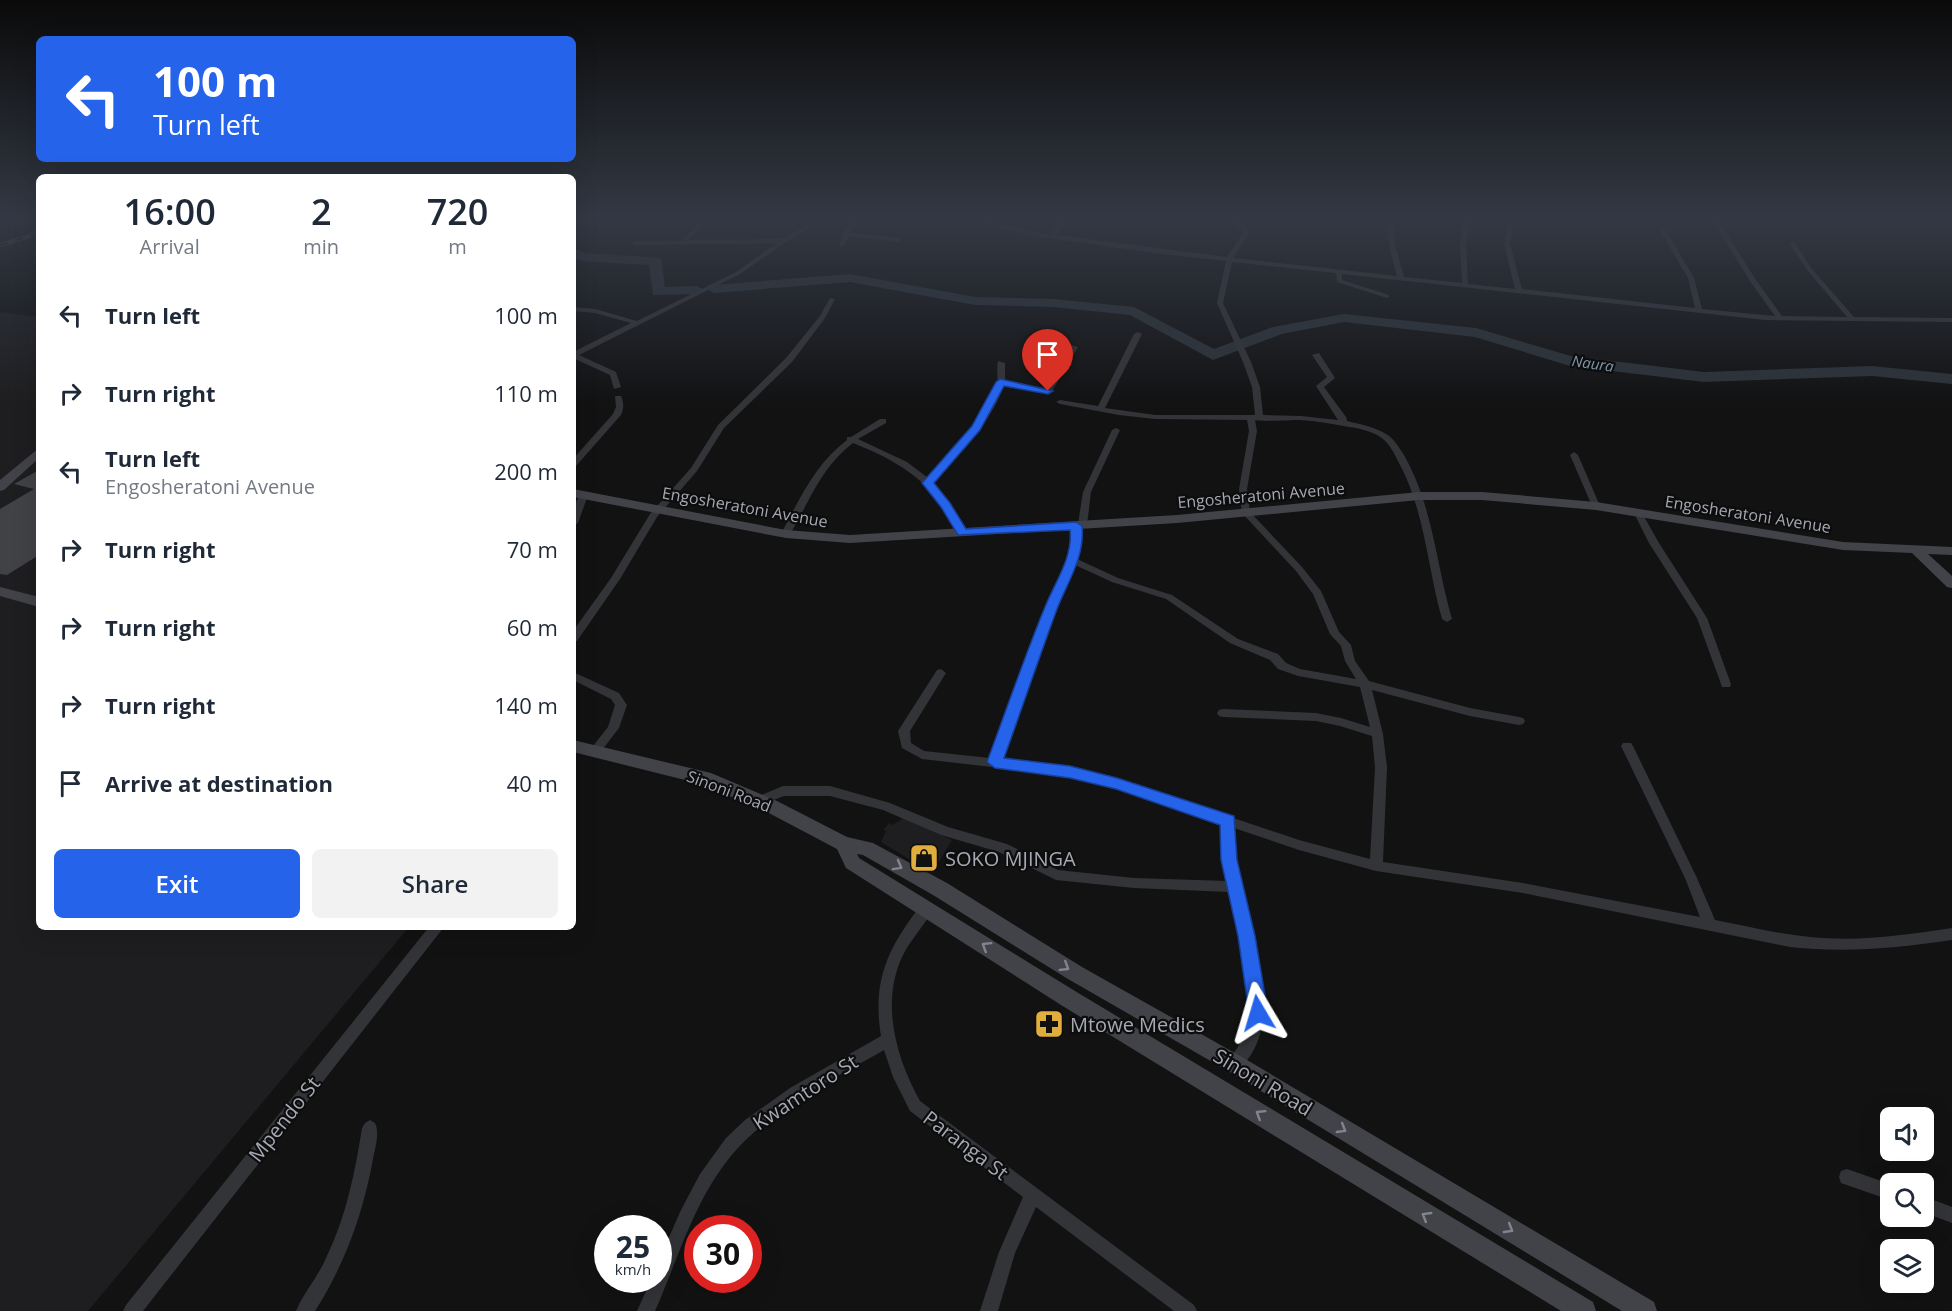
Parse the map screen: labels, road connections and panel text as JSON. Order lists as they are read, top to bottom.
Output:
{
  "streets": {
    "street": [
      "Engosheratoni Avenue",
      "Sinoni Road",
      "Kwamtoro St",
      "Mpendo St",
      "Paranga St"
    ]
  },
  "crossings": [
    ["Sinoni Road", "Paranga St"],
    ["Kwamtoro St", "Paranga St"]
  ],
  "water": ["Naura"],
  "places": {
    "shop": ["SOKO MJINGA"],
    "pharmacy": ["Mtowe Medics"]
  },
  "page": {
    "turn": ["100 m", "Turn left"],
    "eta": [
      "16:00",
      "Arrival",
      "2",
      "min",
      "720",
      "m"
    ],
    "list": [
      {
        "name": "Turn left",
        "value": "100 m"
      },
      {
        "name": "Turn right",
        "value": "110 m"
      },
      {
        "name": "Turn left",
        "note": "Engosheratoni Avenue",
        "value": "200 m"
      },
      {
        "name": "Turn right",
        "value": "70 m"
      },
      {
        "name": "Turn right",
        "value": "60 m"
      },
      {
        "name": "Turn right",
        "value": "140 m"
      },
      {
        "name": "Arrive at destination",
        "value": "40 m"
      }
    ],
    "buttons": ["Exit", "Share"],
    "speed": "25 km/h",
    "limit": "30"
  }
}
